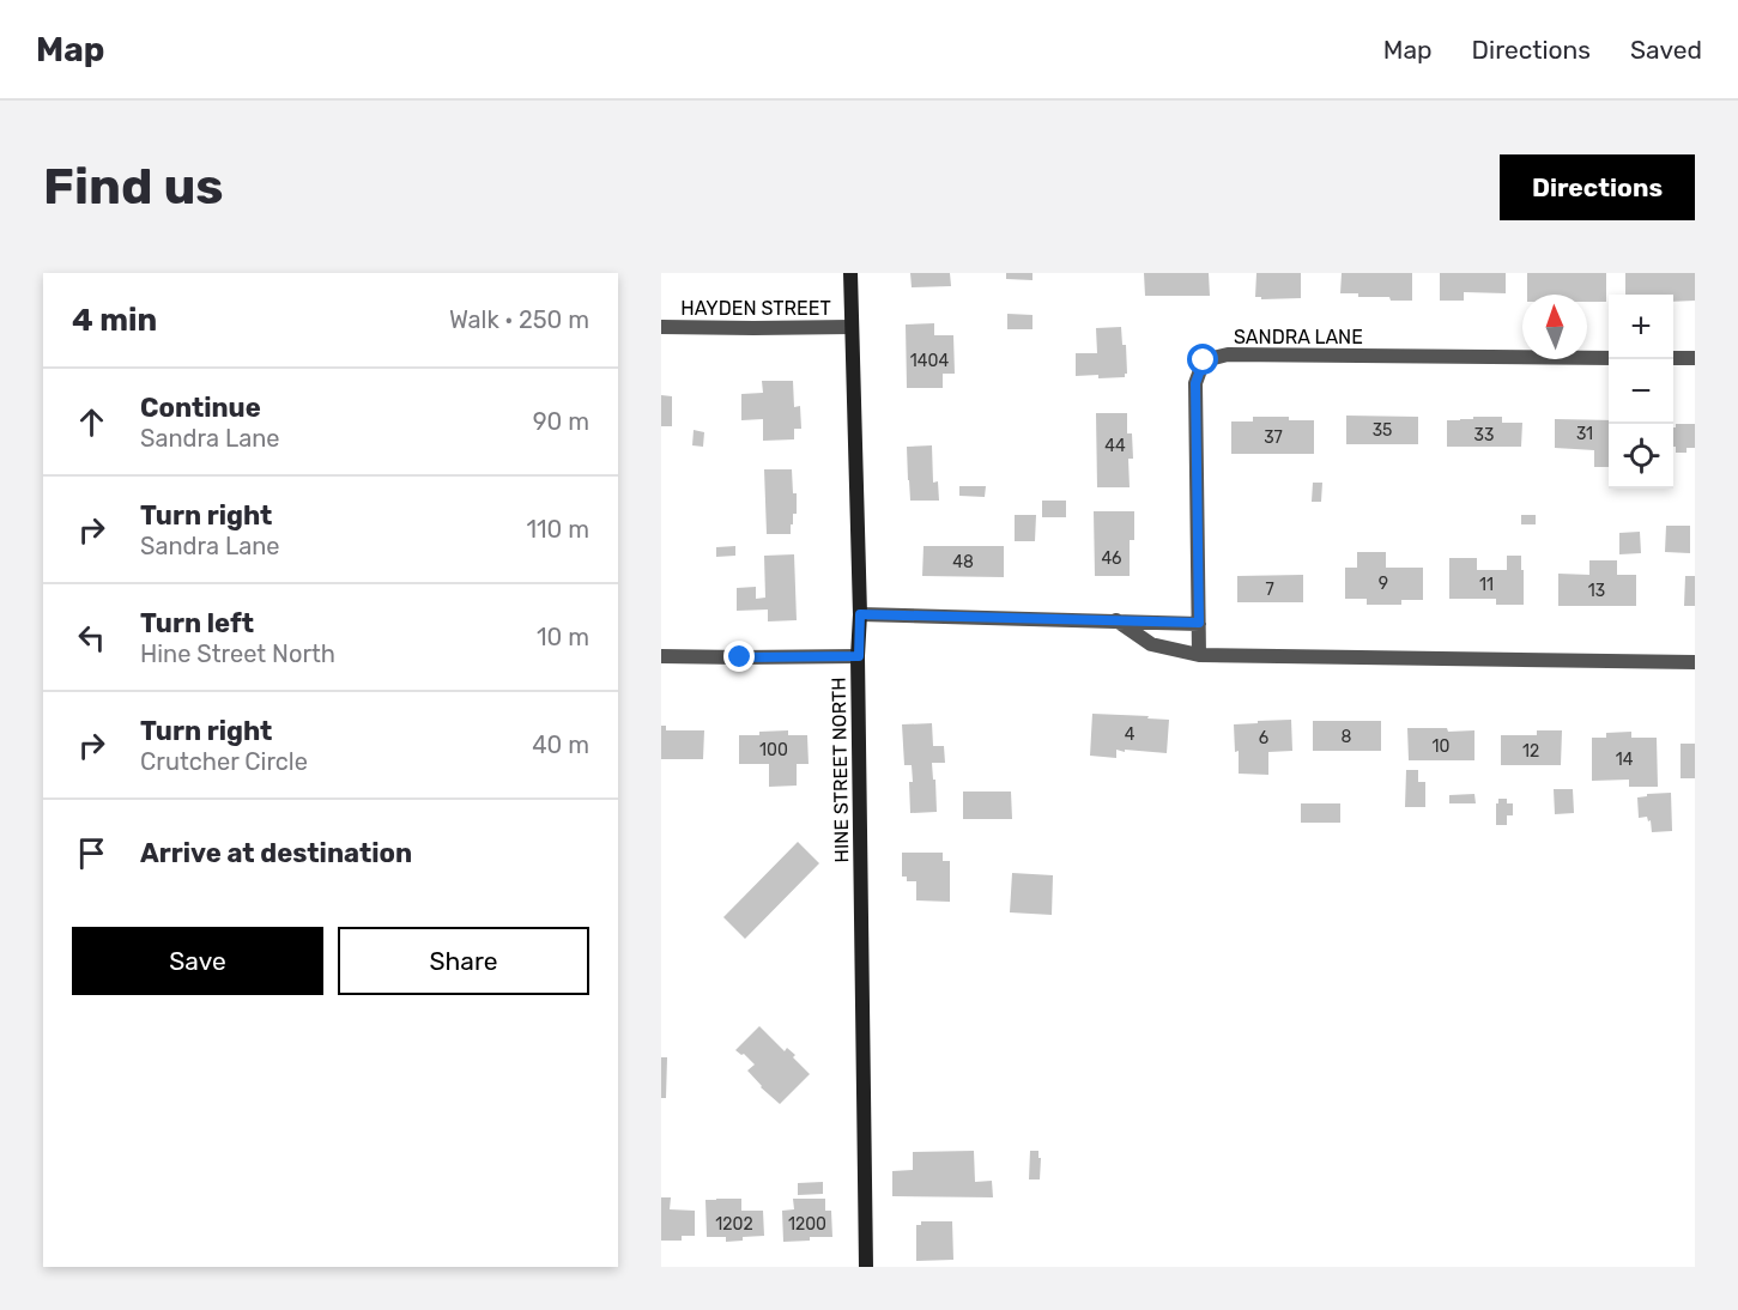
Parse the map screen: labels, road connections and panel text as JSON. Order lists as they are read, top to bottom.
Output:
{
  "streets": {
    "street": ["HAYDEN STREET", "SANDRA LANE", "HINE STREET NORTH"]
  },
  "crossings": [
    ["HAYDEN STREET", "HINE STREET NORTH"]
  ],
  "house_numbers": [
    "1404",
    "35",
    "31",
    "33",
    "37",
    "44",
    "46",
    "48",
    "9",
    "11",
    "7",
    "13",
    "4",
    "8",
    "6",
    "10",
    "100",
    "12",
    "14",
    "1202",
    "1200"
  ],
  "north": "top",
  "page": {
    "header": "Map",
    "nav": ["Map", "Directions", "Saved"],
    "buttons": [
      "Directions",
      ["Save", "Share"]
    ],
    "title": "Find us",
    "heading": ["4 min", "Walk · 250 m"],
    "map_buttons": ["+", "−"],
    "list": [
      ["Continue", "Sandra Lane", "90 m"],
      ["Turn right", "Sandra Lane", "110 m"],
      ["Turn left", "Hine Street North", "10 m"],
      ["Turn right", "Crutcher Circle", "40 m"],
      "Arrive at destination"
    ]
  }
}
